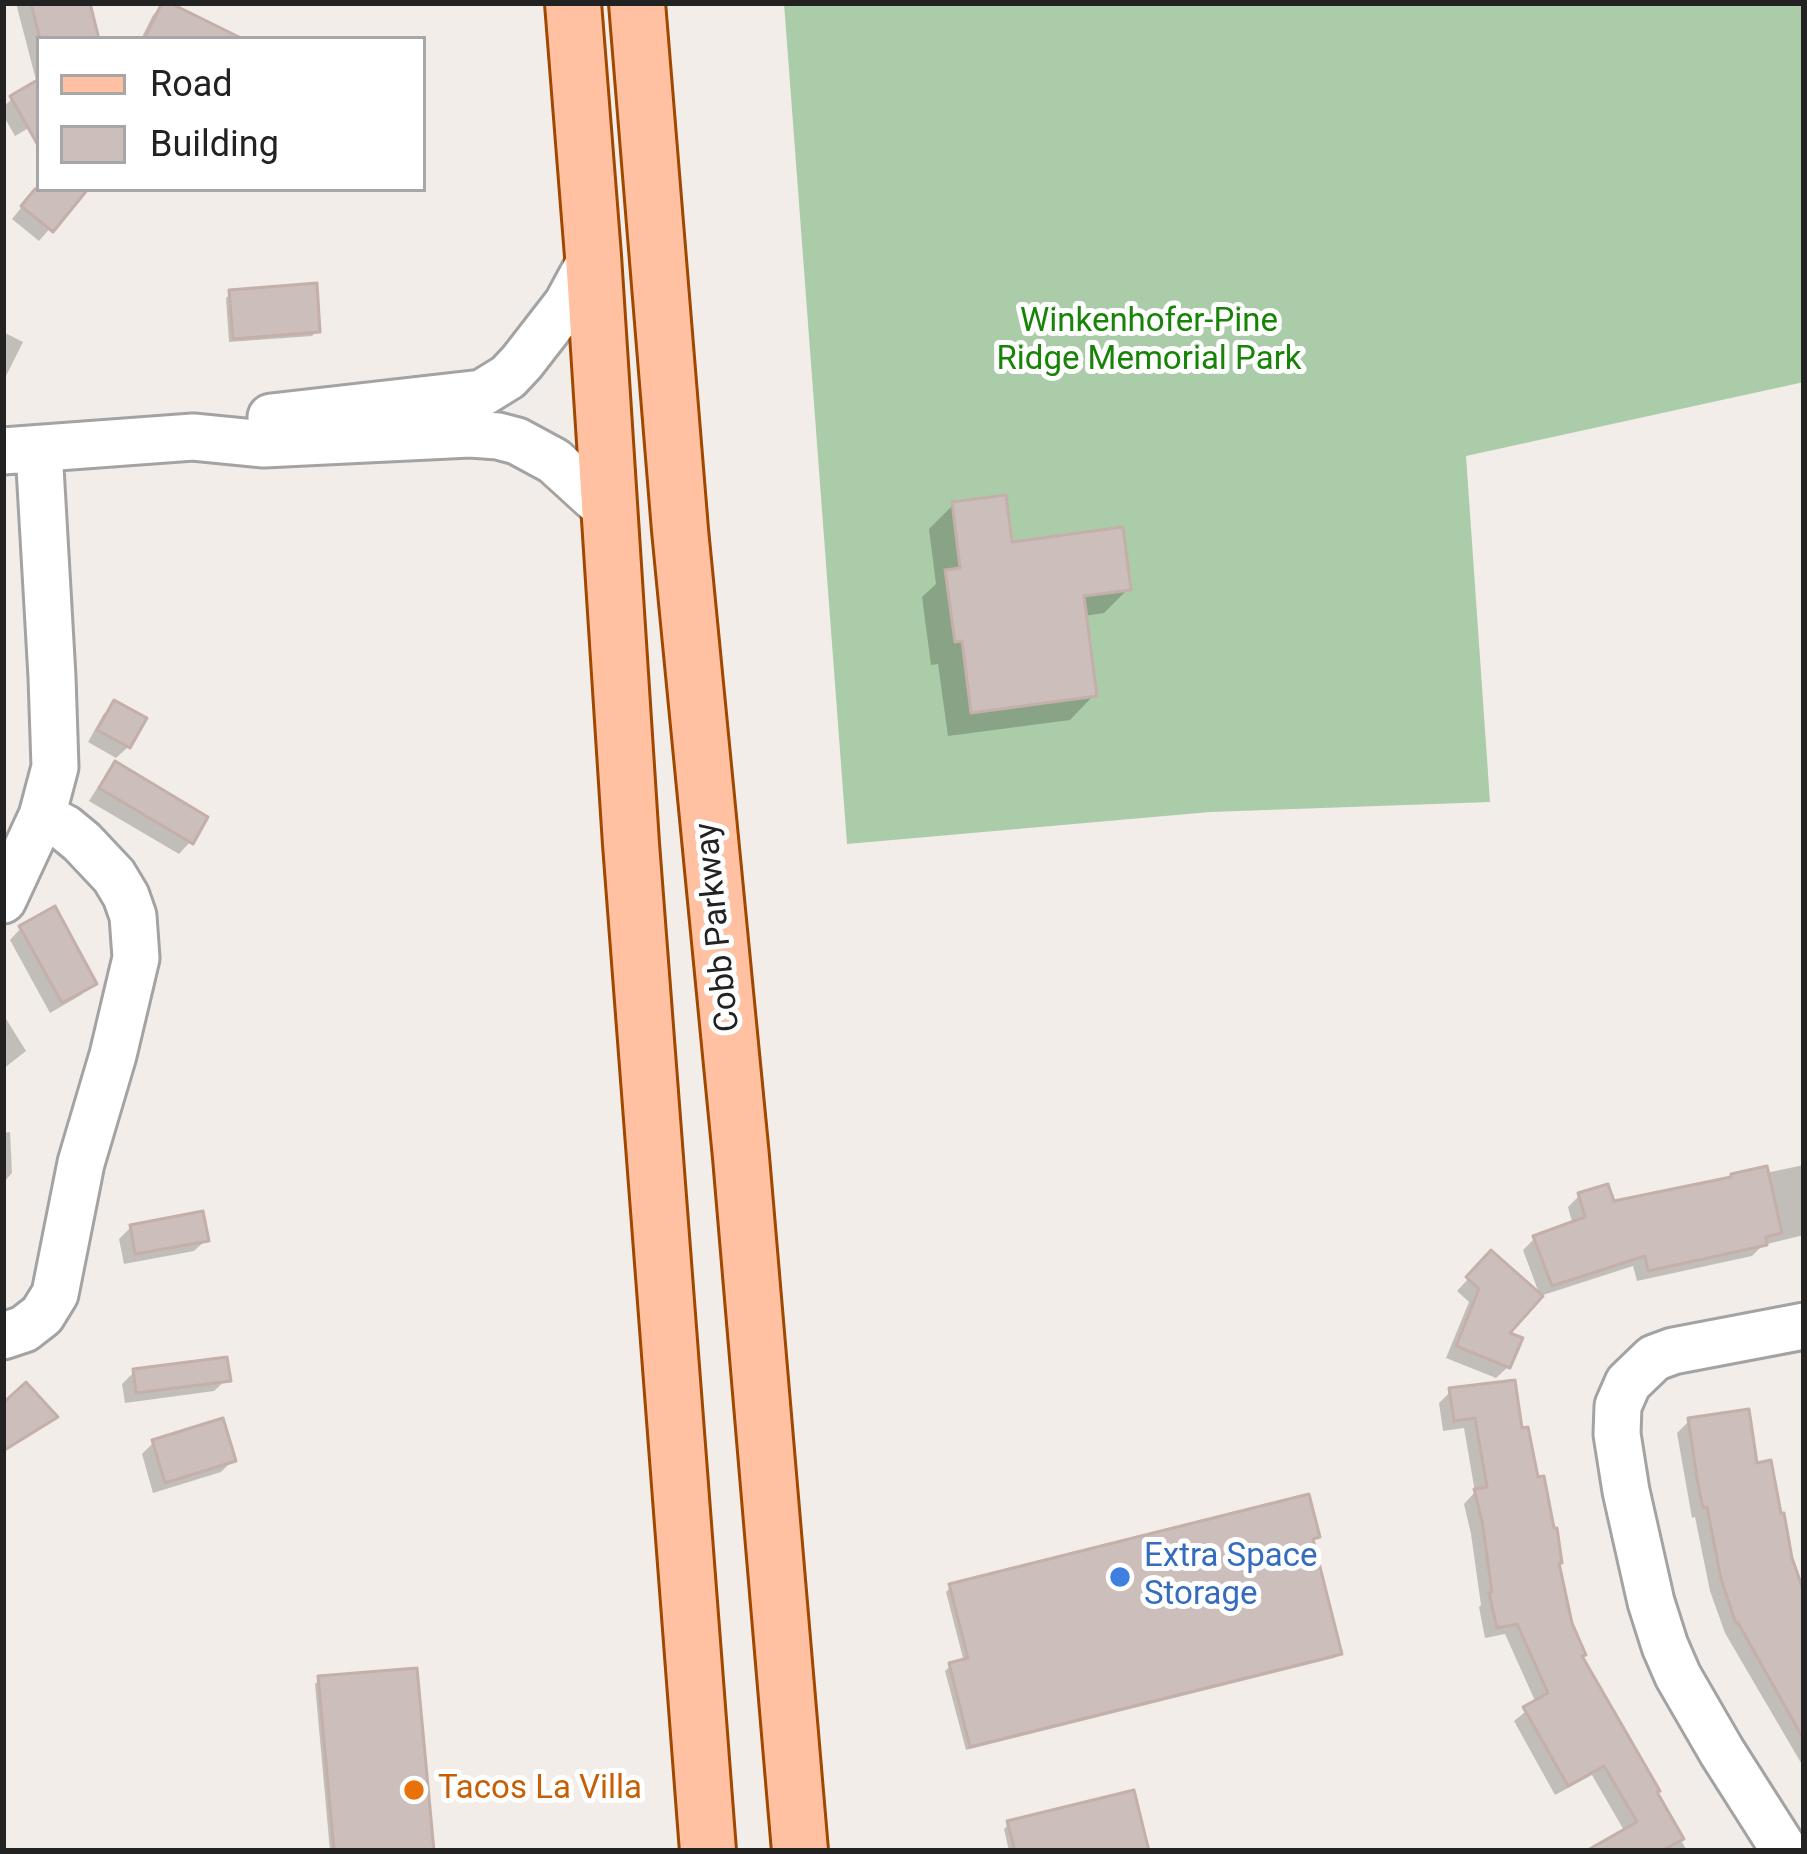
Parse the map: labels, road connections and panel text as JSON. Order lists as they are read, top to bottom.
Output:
{
  "streets": {
    "main road": ["Cobb Parkway"]
  },
  "parks": ["Winkenhofer-Pine Ridge Memorial Park"],
  "places": ["Extra Space Storage", "Tacos La Villa"],
  "legend": ["Road", "Building"]
}
